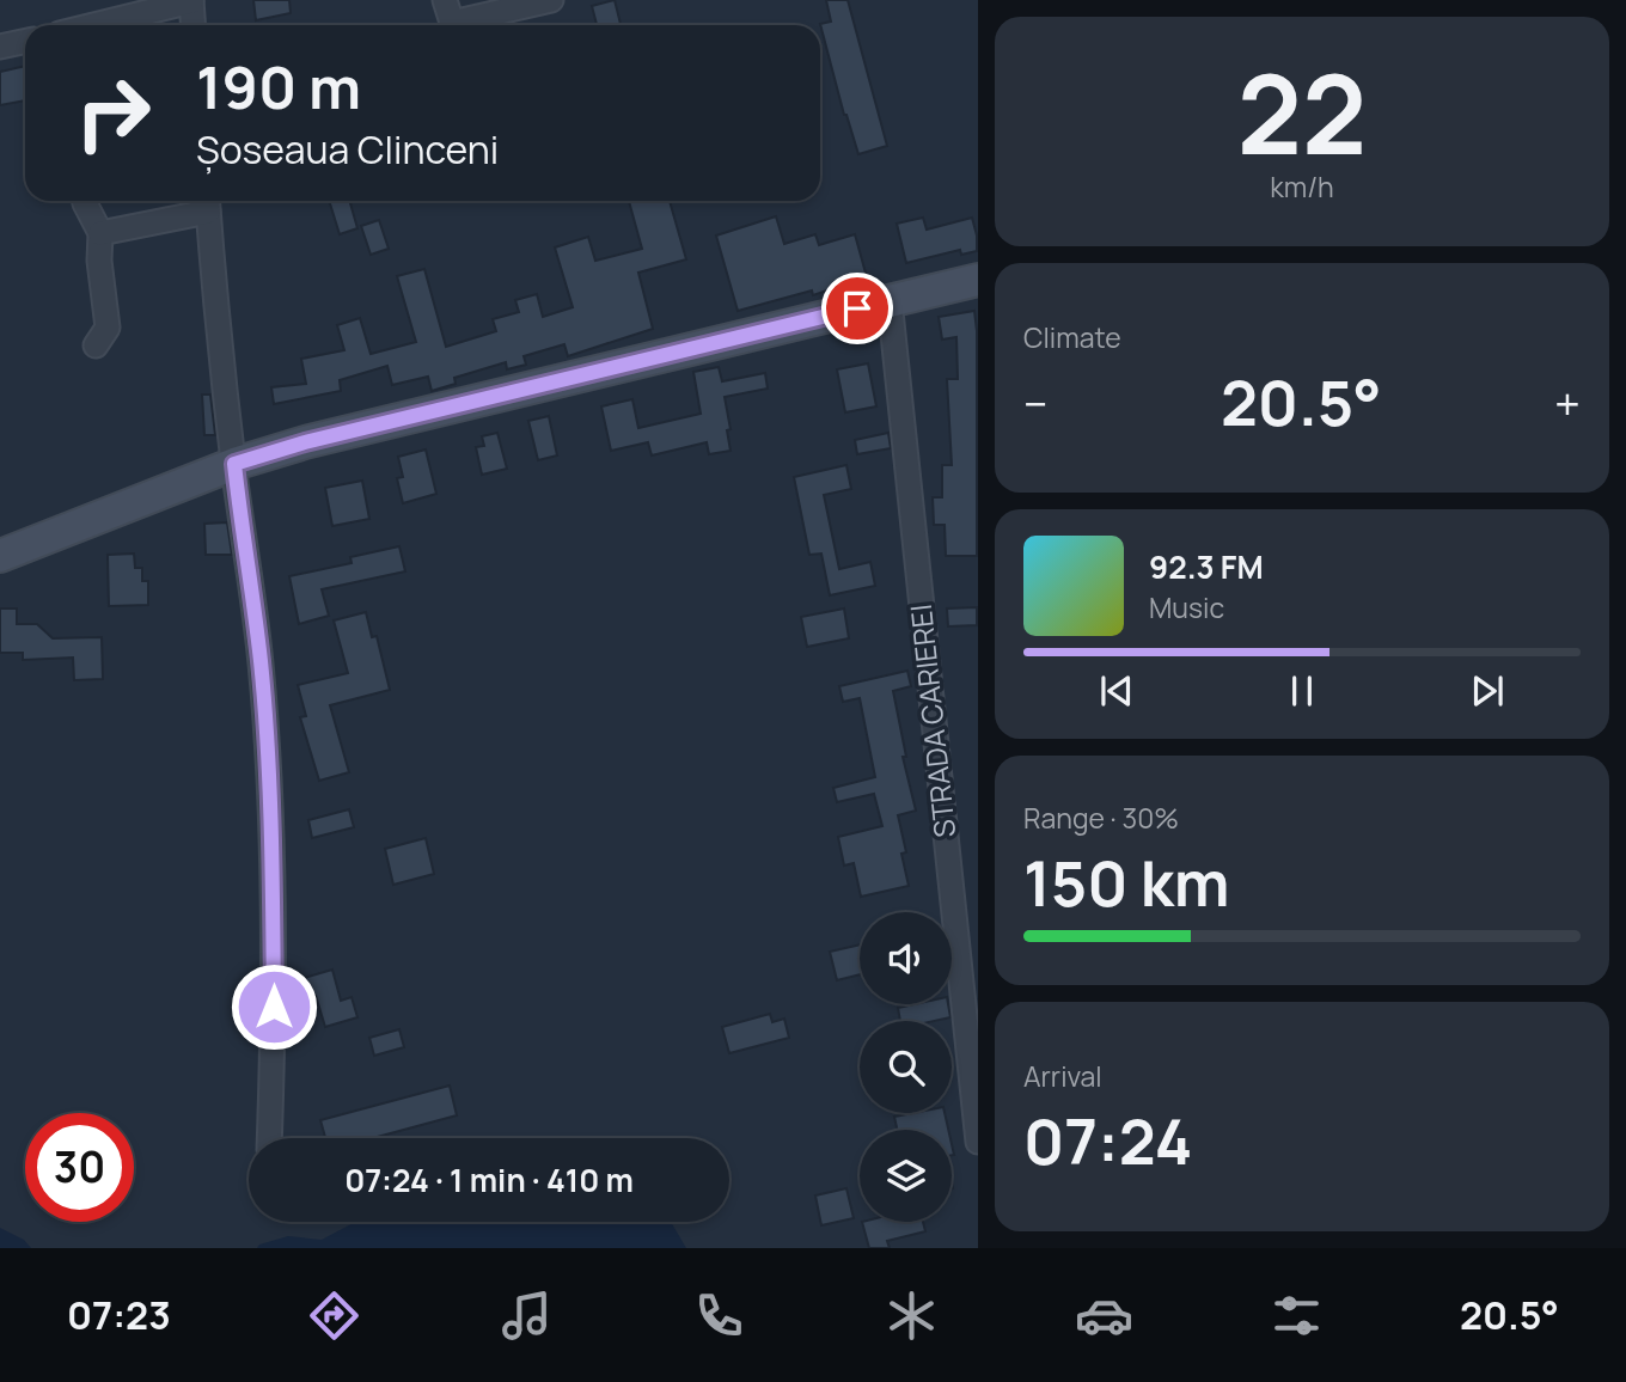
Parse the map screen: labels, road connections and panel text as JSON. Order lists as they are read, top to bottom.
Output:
{
  "streets": {
    "street": ["STRADA CARIEREI"]
  },
  "page": {
    "tile": [
      ["22", "km/h"],
      "Climate",
      ["Range · 30%", "150 km"],
      ["Arrival", "07:24"]
    ],
    "turn": ["190 m", "Șoseaua Clinceni"],
    "heat": ["−", "20.5°", "+"],
    "song": ["92.3 FM", "Music"],
    "limit": "30",
    "trip": "07:24 · 1 min · 410 m",
    "tabs": ["07:23", "20.5°"]
  }
}
